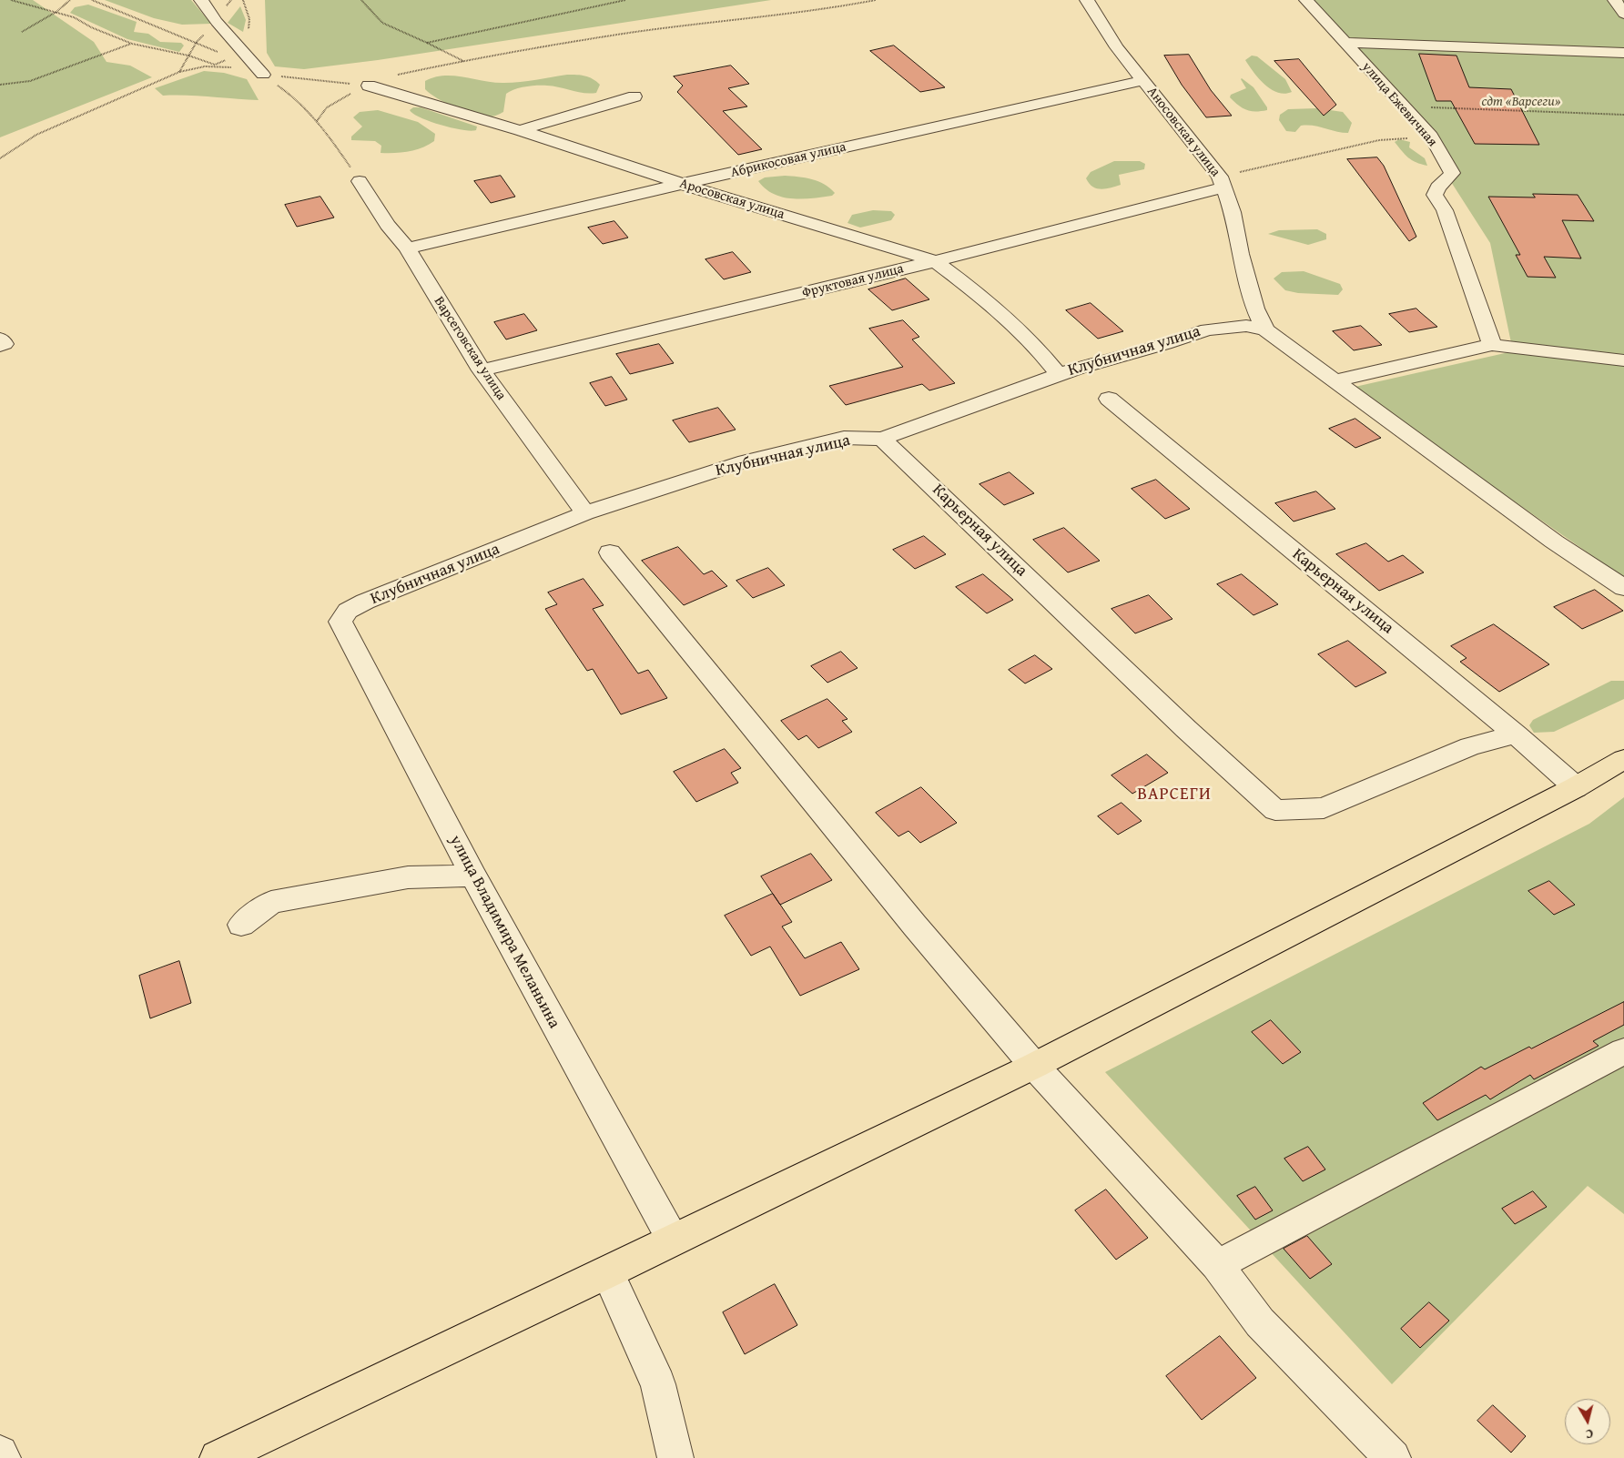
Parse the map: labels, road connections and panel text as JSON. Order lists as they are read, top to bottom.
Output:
{
  "streets": {
    "street": [
      "улица Ежевичная",
      "Аносовская улица",
      "Абрикосовая улица",
      "Аросовская улица",
      "Фруктовая улица",
      "Варсеговская улица",
      "Клубничная улица",
      "Карьерная улица",
      "улица Владимира Меланьина"
    ]
  },
  "crossings": [
    ["Аносовская улица", "Абрикосовая улица"],
    ["Аносовская улица", "Фруктовая улица"],
    ["Аносовская улица", "Клубничная улица"],
    ["Абрикосовая улица", "Аросовская улица"],
    ["Абрикосовая улица", "Варсеговская улица"],
    ["Аросовская улица", "Фруктовая улица"],
    ["Аросовская улица", "Клубничная улица"],
    ["Фруктовая улица", "Варсеговская улица"],
    ["Варсеговская улица", "Клубничная улица"],
    ["Клубничная улица", "Карьерная улица"],
    ["Клубничная улица", "улица Владимира Меланьина"]
  ],
  "districts": ["ВАРСЕГИ"],
  "parks": ["сдт «Варсеги»"],
  "north": "bottom"
}
